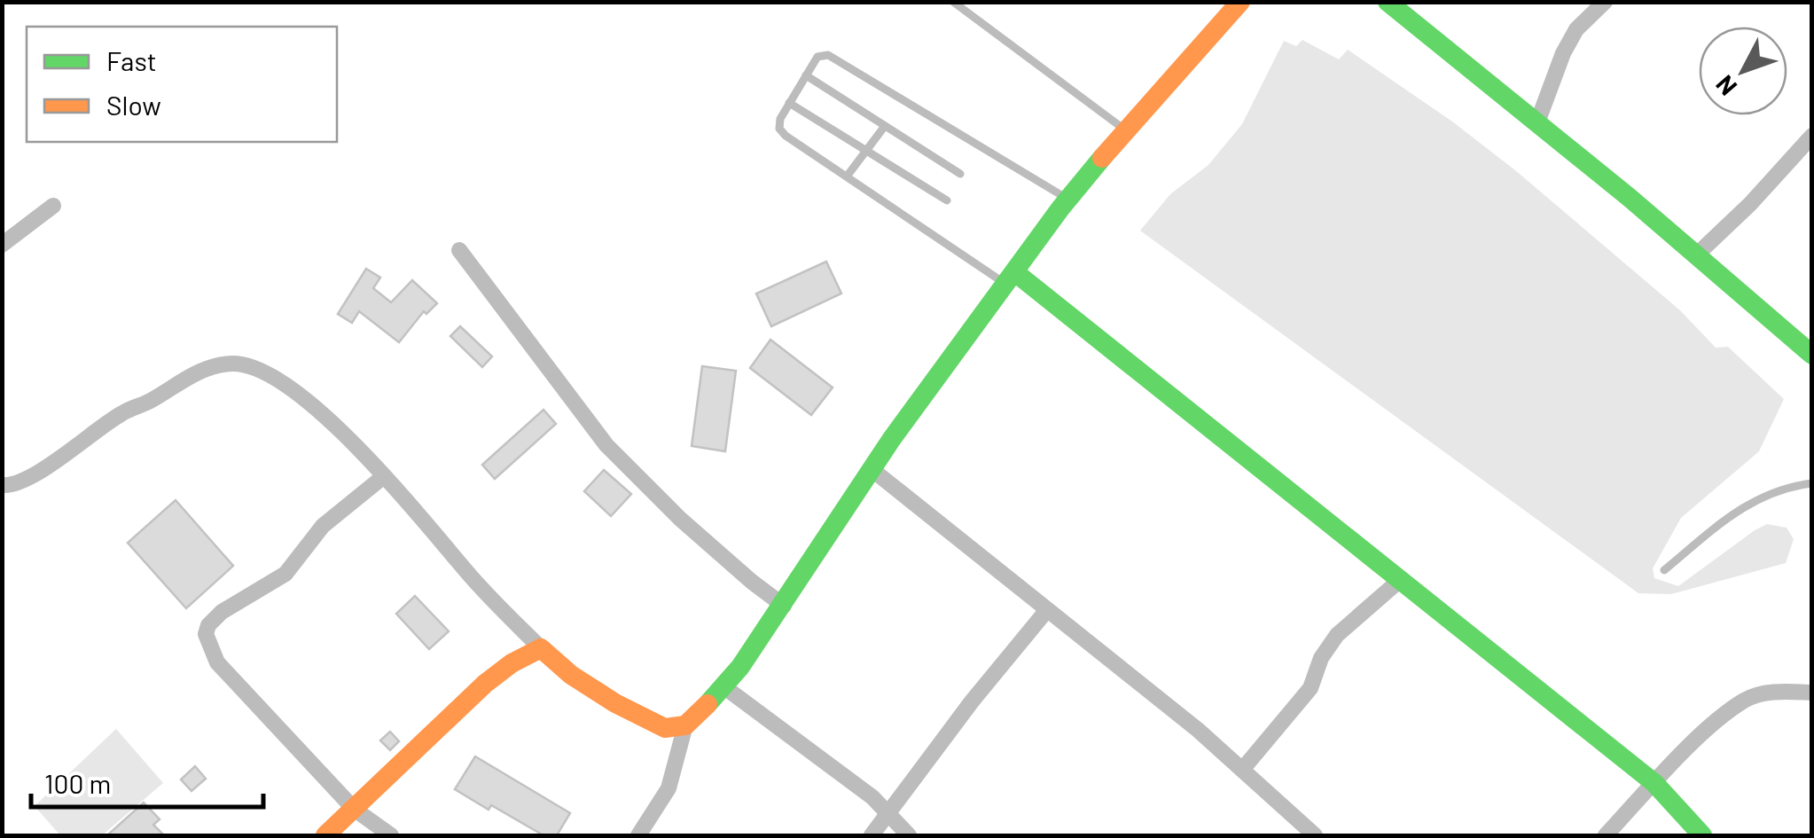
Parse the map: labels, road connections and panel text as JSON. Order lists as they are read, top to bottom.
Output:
{
  "legend": ["Fast", "Slow"],
  "scale_bar": "100 m",
  "north": "bottom left"
}
